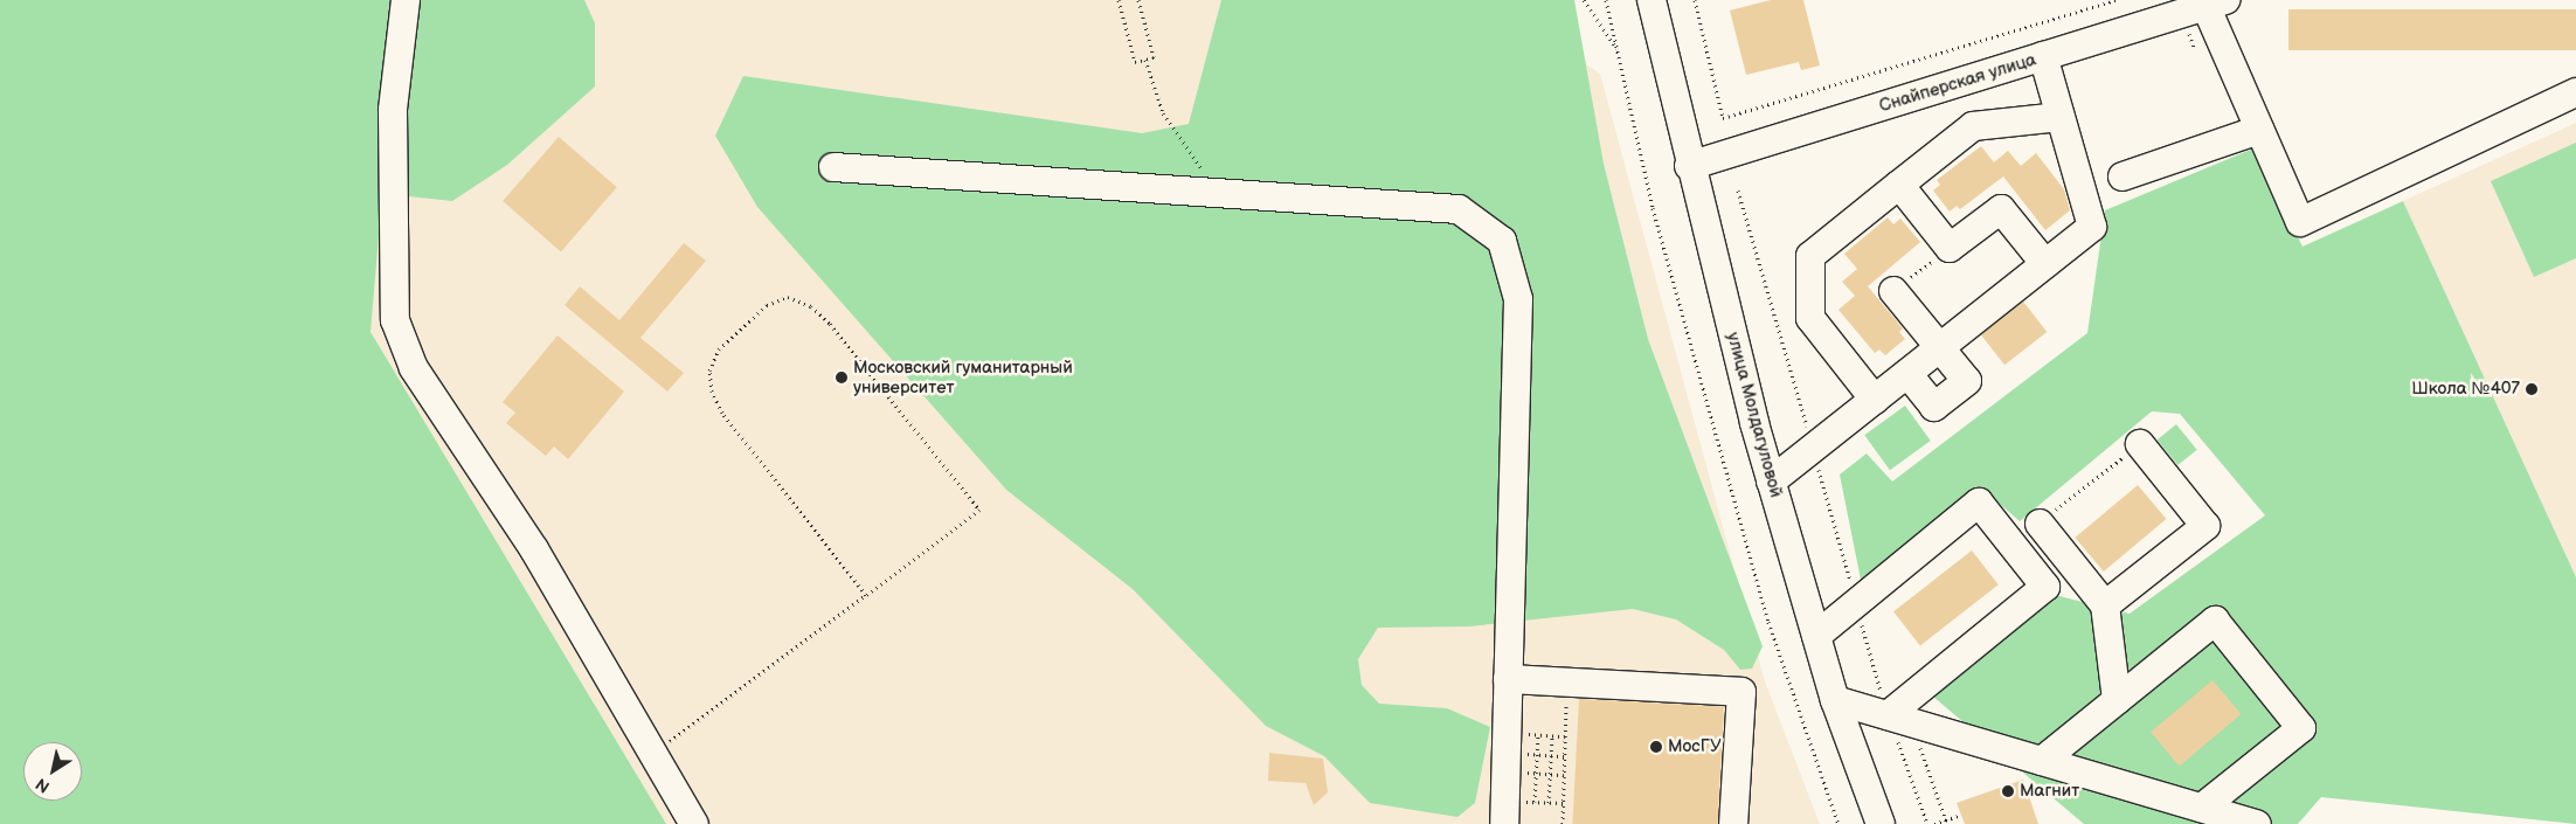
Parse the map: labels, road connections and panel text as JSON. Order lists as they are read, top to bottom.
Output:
{
  "streets": {
    "street": ["Снайперская улица", "улица Молдагуловой"]
  },
  "crossings": [
    ["Снайперская улица", "улица Молдагуловой"]
  ],
  "places": [
    "Московский гуманитарный университет",
    "Школа №407",
    "МосГУ",
    "Магнит"
  ],
  "north": "bottom left"
}
